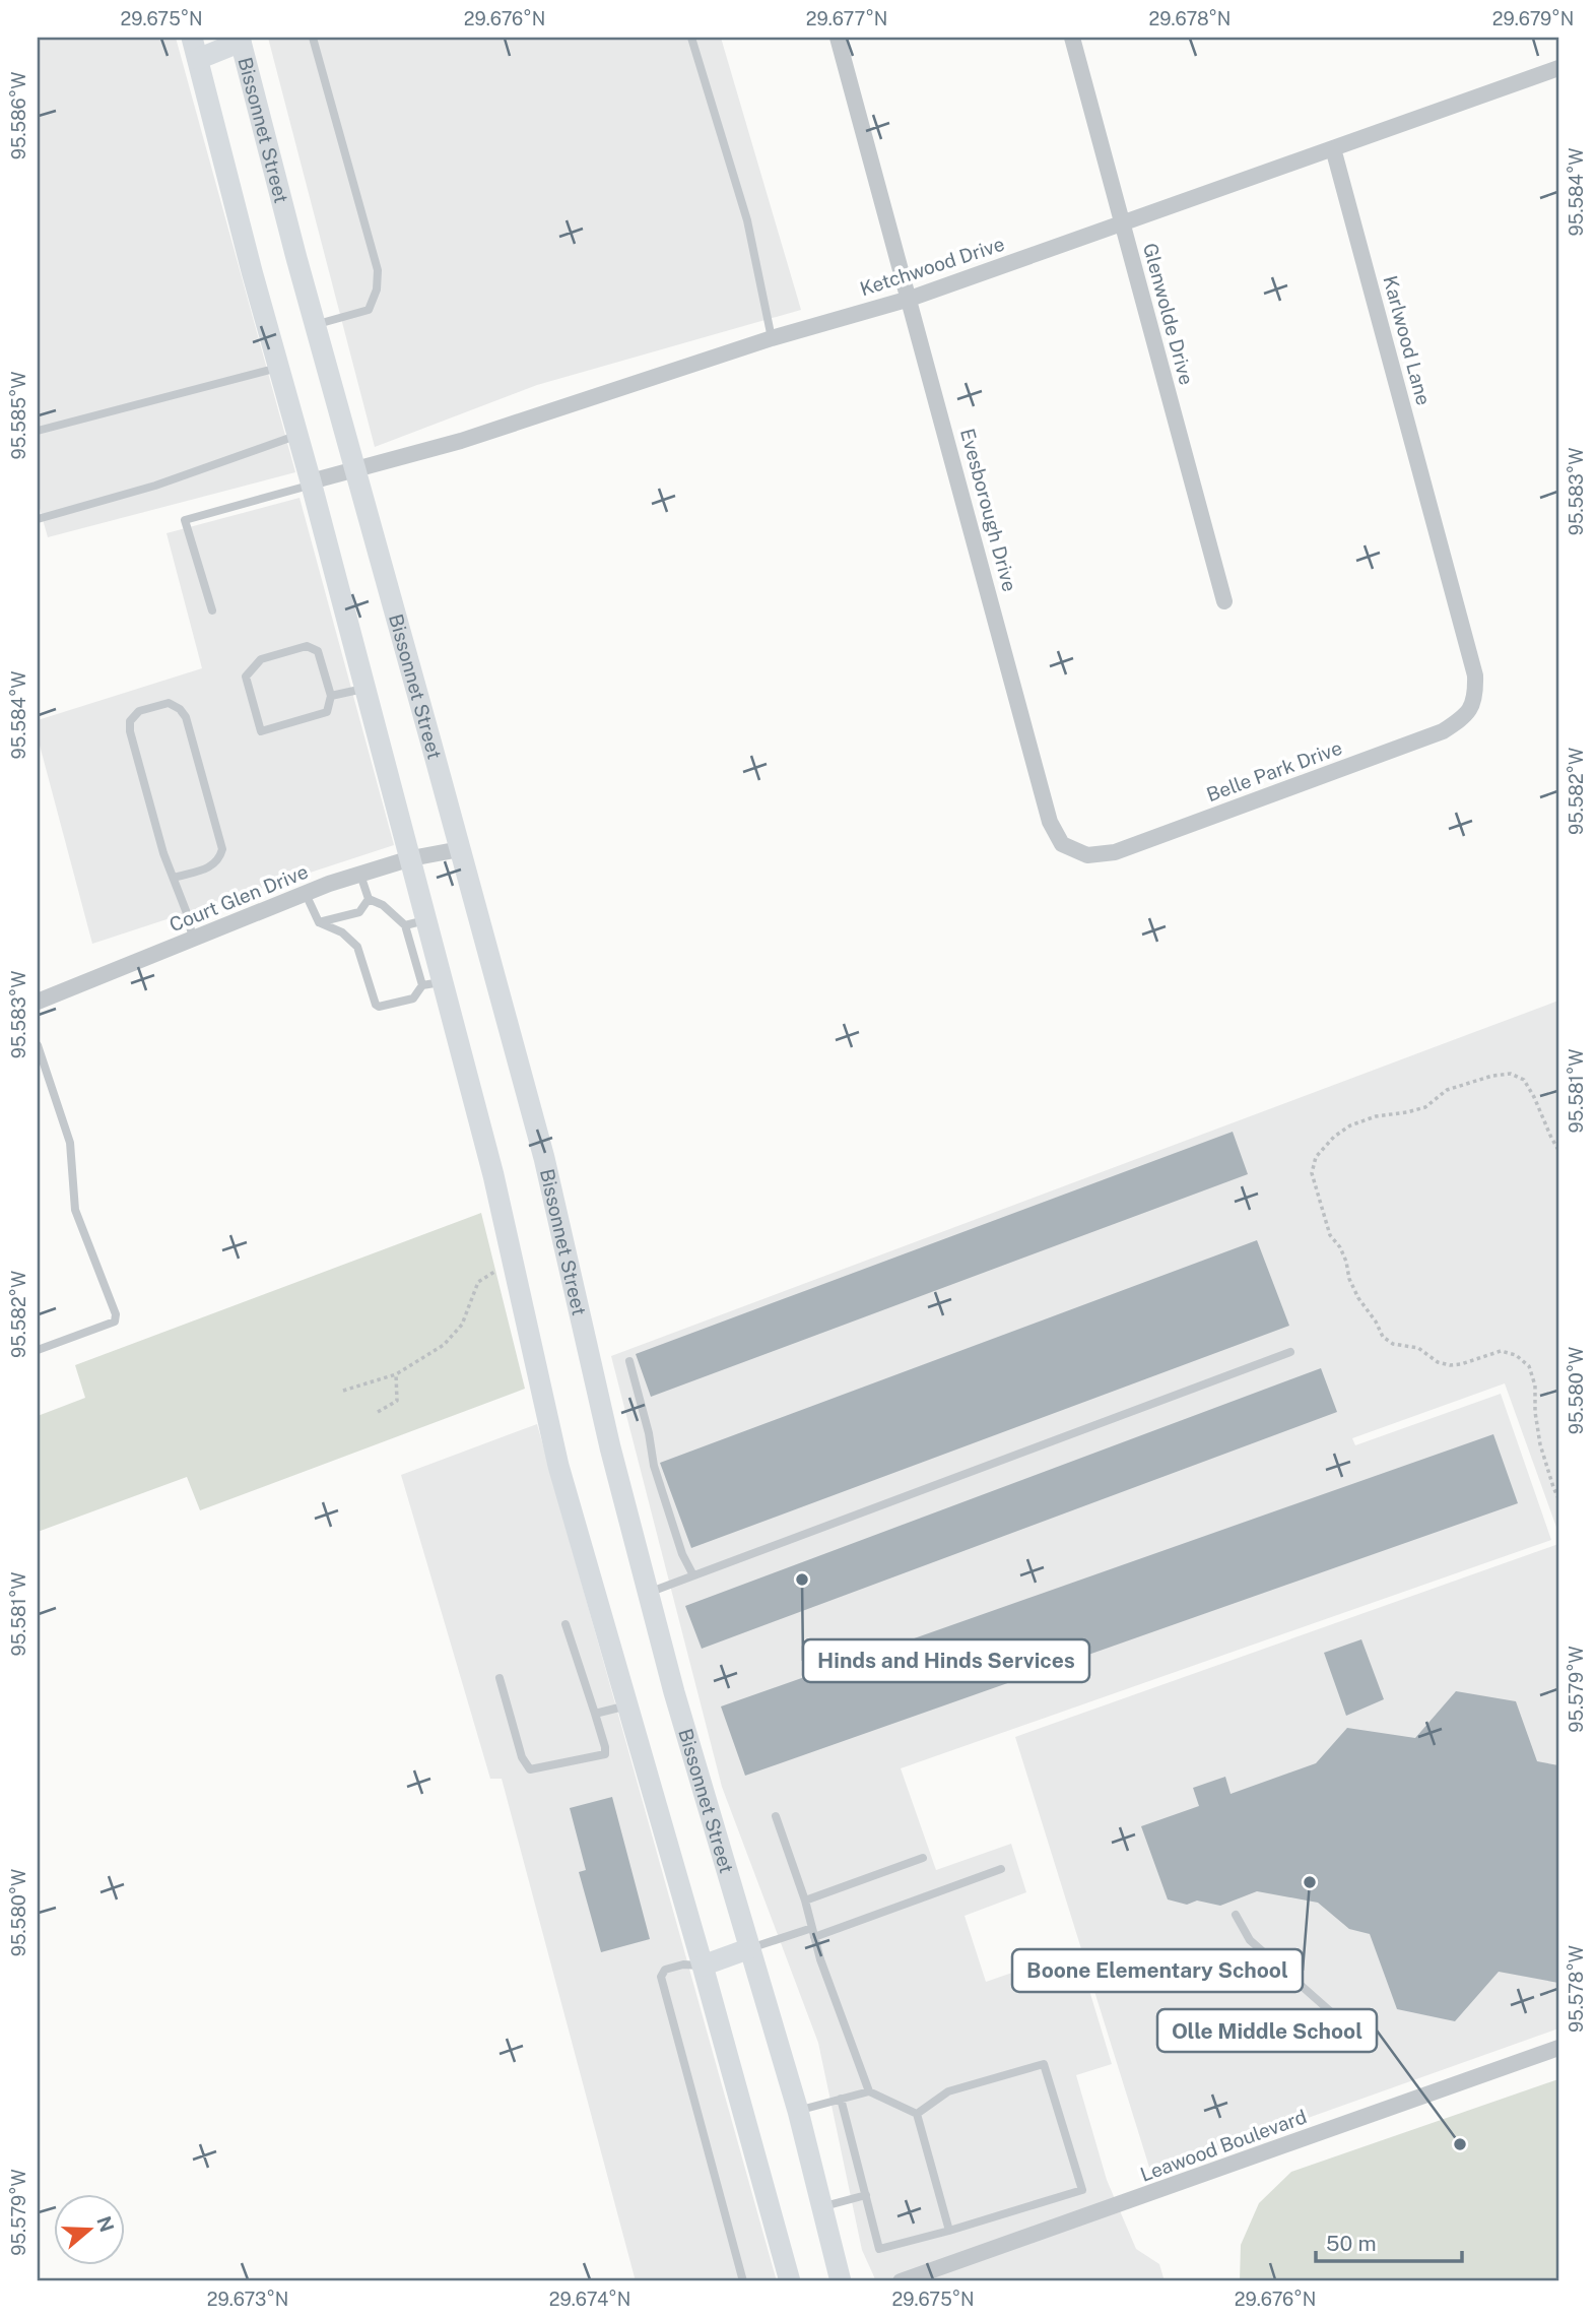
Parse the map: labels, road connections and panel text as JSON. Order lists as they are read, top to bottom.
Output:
{
  "streets": {
    "main road": ["Bissonnet Street"],
    "street": [
      "Ketchwood Drive",
      "Glenwolde Drive",
      "Karlwood Lane",
      "Evesborough Drive",
      "Belle Park Drive",
      "Court Glen Drive",
      "Leawood Boulevard"
    ]
  },
  "crossings": [
    ["Bissonnet Street", "Ketchwood Drive"],
    ["Bissonnet Street", "Court Glen Drive"],
    ["Ketchwood Drive", "Glenwolde Drive"],
    ["Ketchwood Drive", "Karlwood Lane"],
    ["Ketchwood Drive", "Evesborough Drive"],
    ["Karlwood Lane", "Belle Park Drive"],
    ["Evesborough Drive", "Belle Park Drive"]
  ],
  "places": ["Hinds and Hinds Services", "Boone Elementary School", "Olle Middle School"],
  "scale_bar": "50 m",
  "north": "right",
  "coordinates": [
    "29.675°N",
    "29.676°N",
    "29.677°N",
    "29.678°N",
    "29.679°N",
    "95.586°W",
    "95.584°W",
    "95.585°W",
    "95.583°W",
    "95.582°W",
    "95.581°W",
    "95.580°W",
    "95.579°W",
    "95.578°W",
    "29.673°N",
    "29.674°N"
  ]
}
